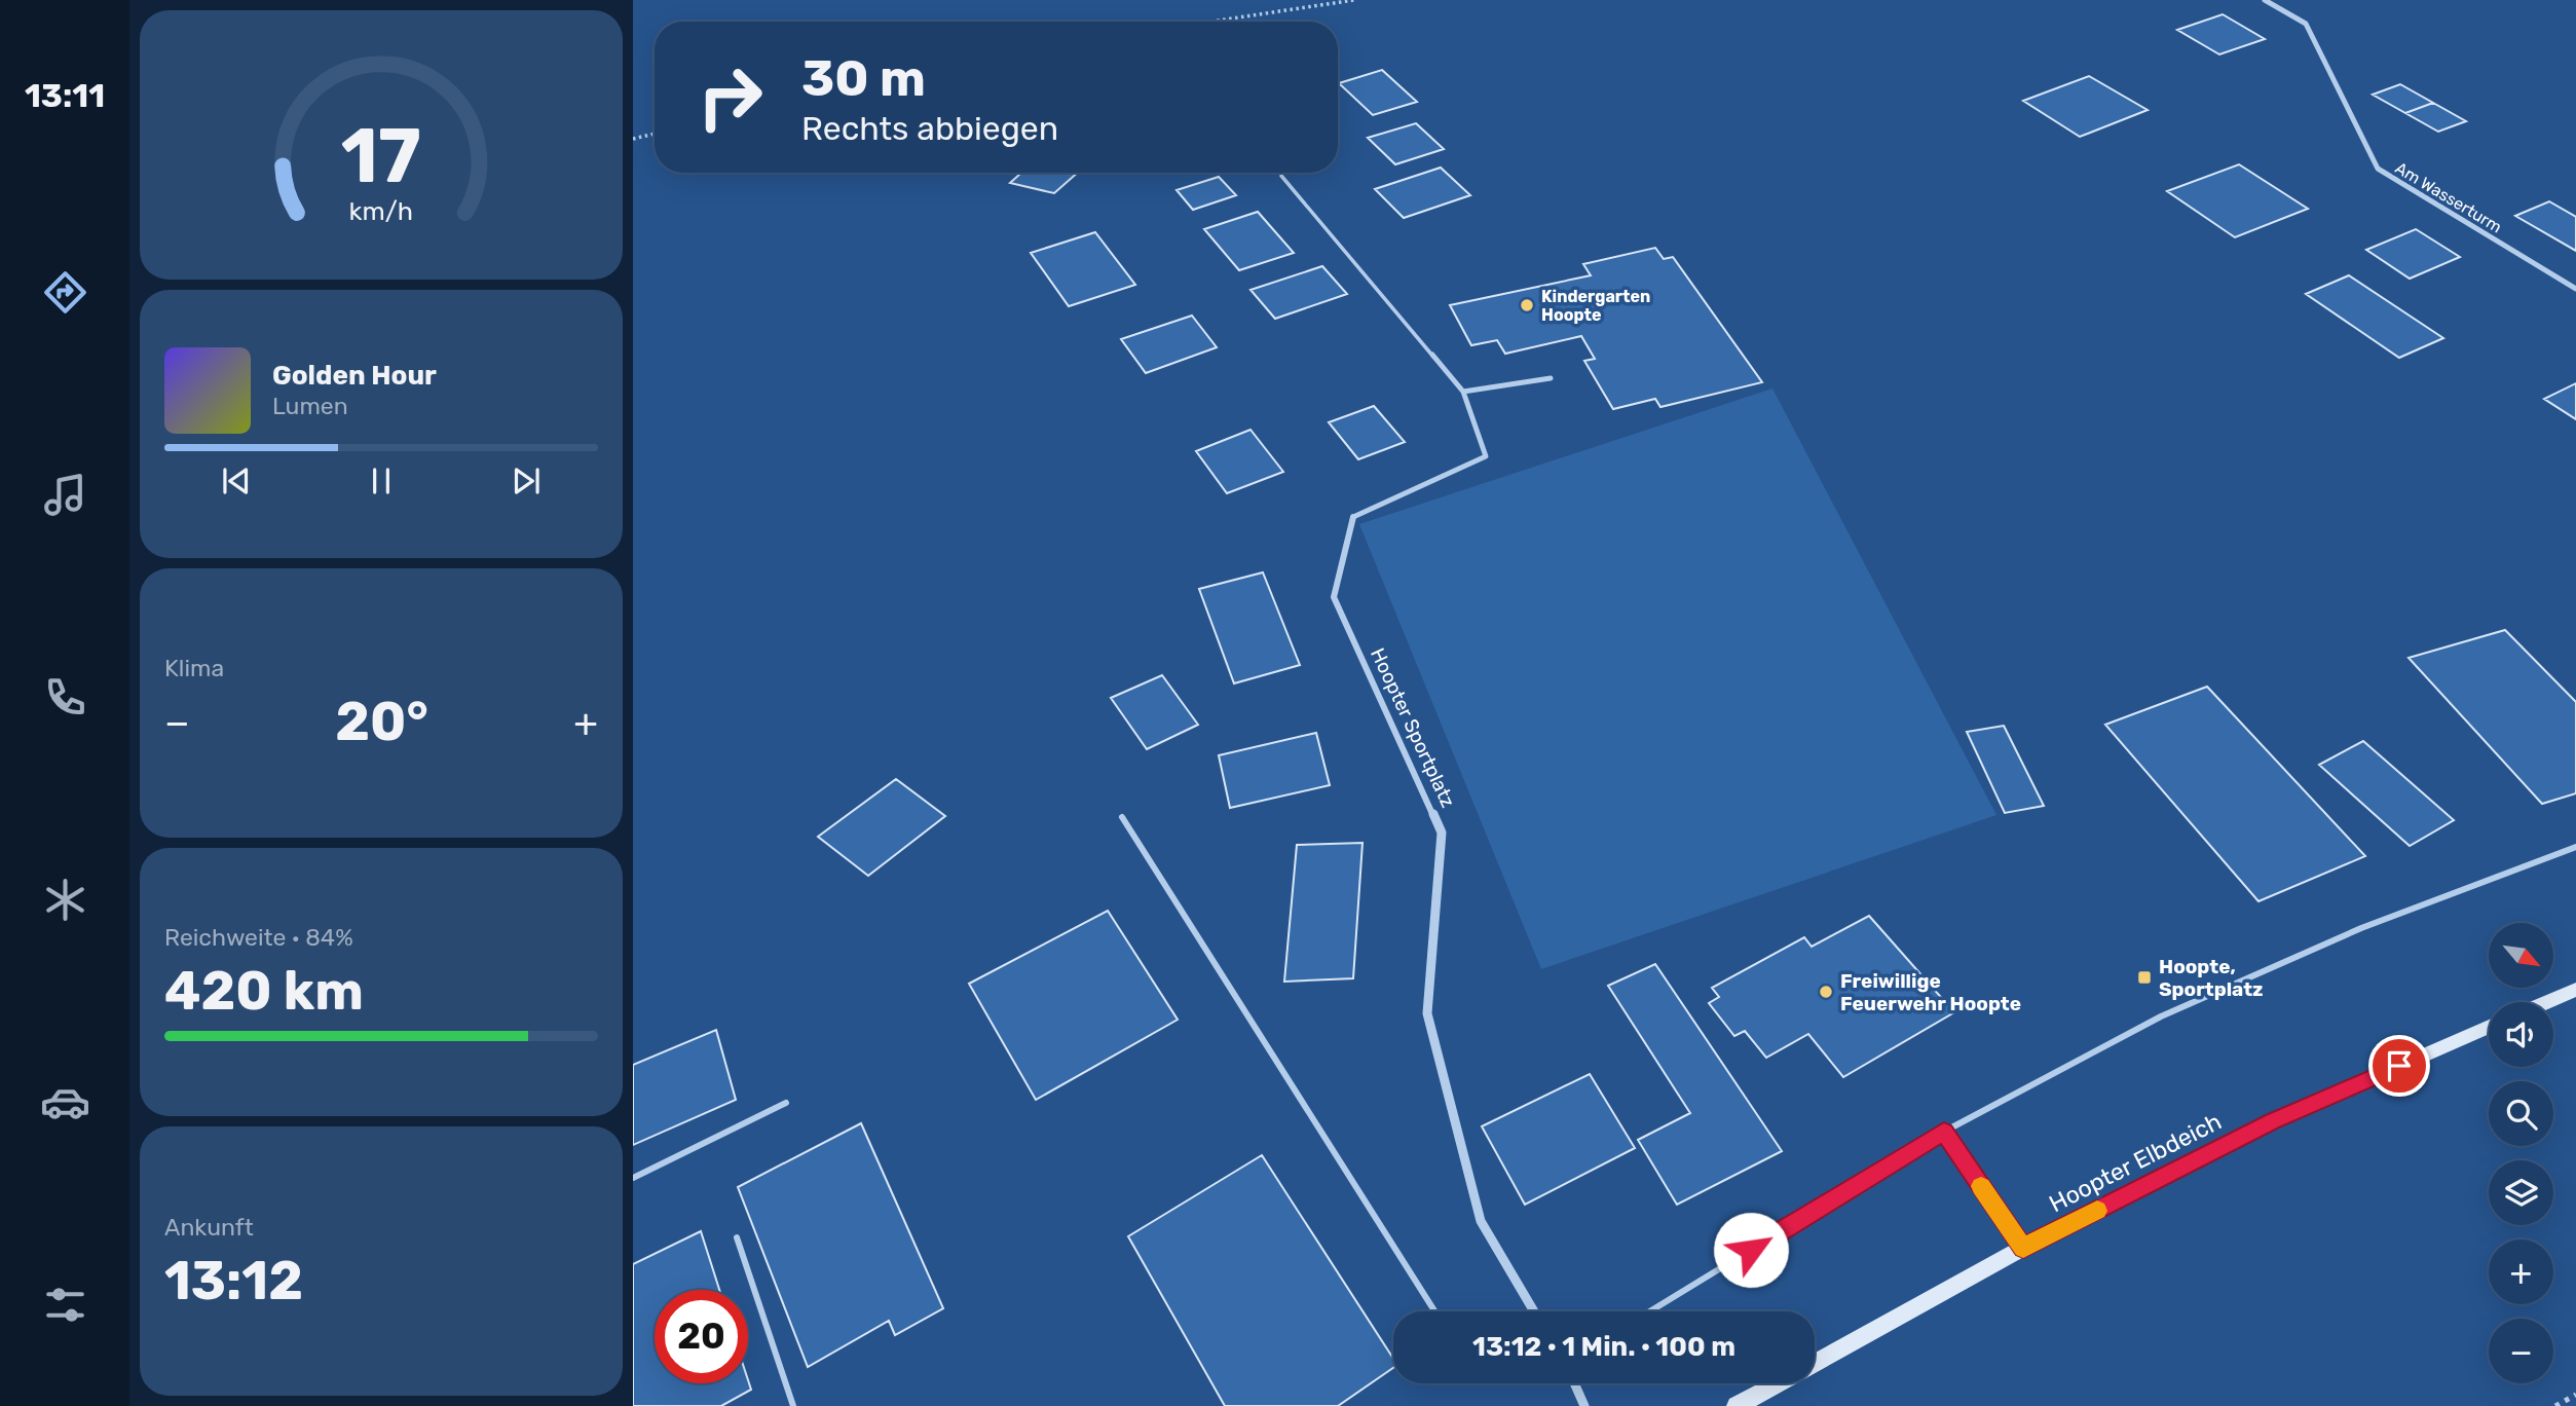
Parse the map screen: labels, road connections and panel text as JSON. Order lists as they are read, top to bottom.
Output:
{
  "streets": {
    "street": ["Am Wasserturm", "Hoopter Sportplatz", "Hoopter Elbdeich"]
  },
  "places": {
    "other": ["Kindergarten Hoopte", "Freiwillige Feuerwehr Hoopte"],
    "transit": ["Hoopte, Sportplatz"]
  },
  "north": "bottom right",
  "page": {
    "tabs": "13:11",
    "turn": ["30 m", "Rechts abbiegen"],
    "song": ["Golden Hour", "Lumen"],
    "tile": [
      "Klima",
      ["Reichweite · 84%", "420 km"],
      ["Ankunft", "13:12"]
    ],
    "heat": ["−", "20°", "+"],
    "map_buttons": ["+", "−"],
    "limit": "20",
    "trip": "13:12 · 1 Min. · 100 m",
    "gauge": ["17", "km/h"]
  }
}
